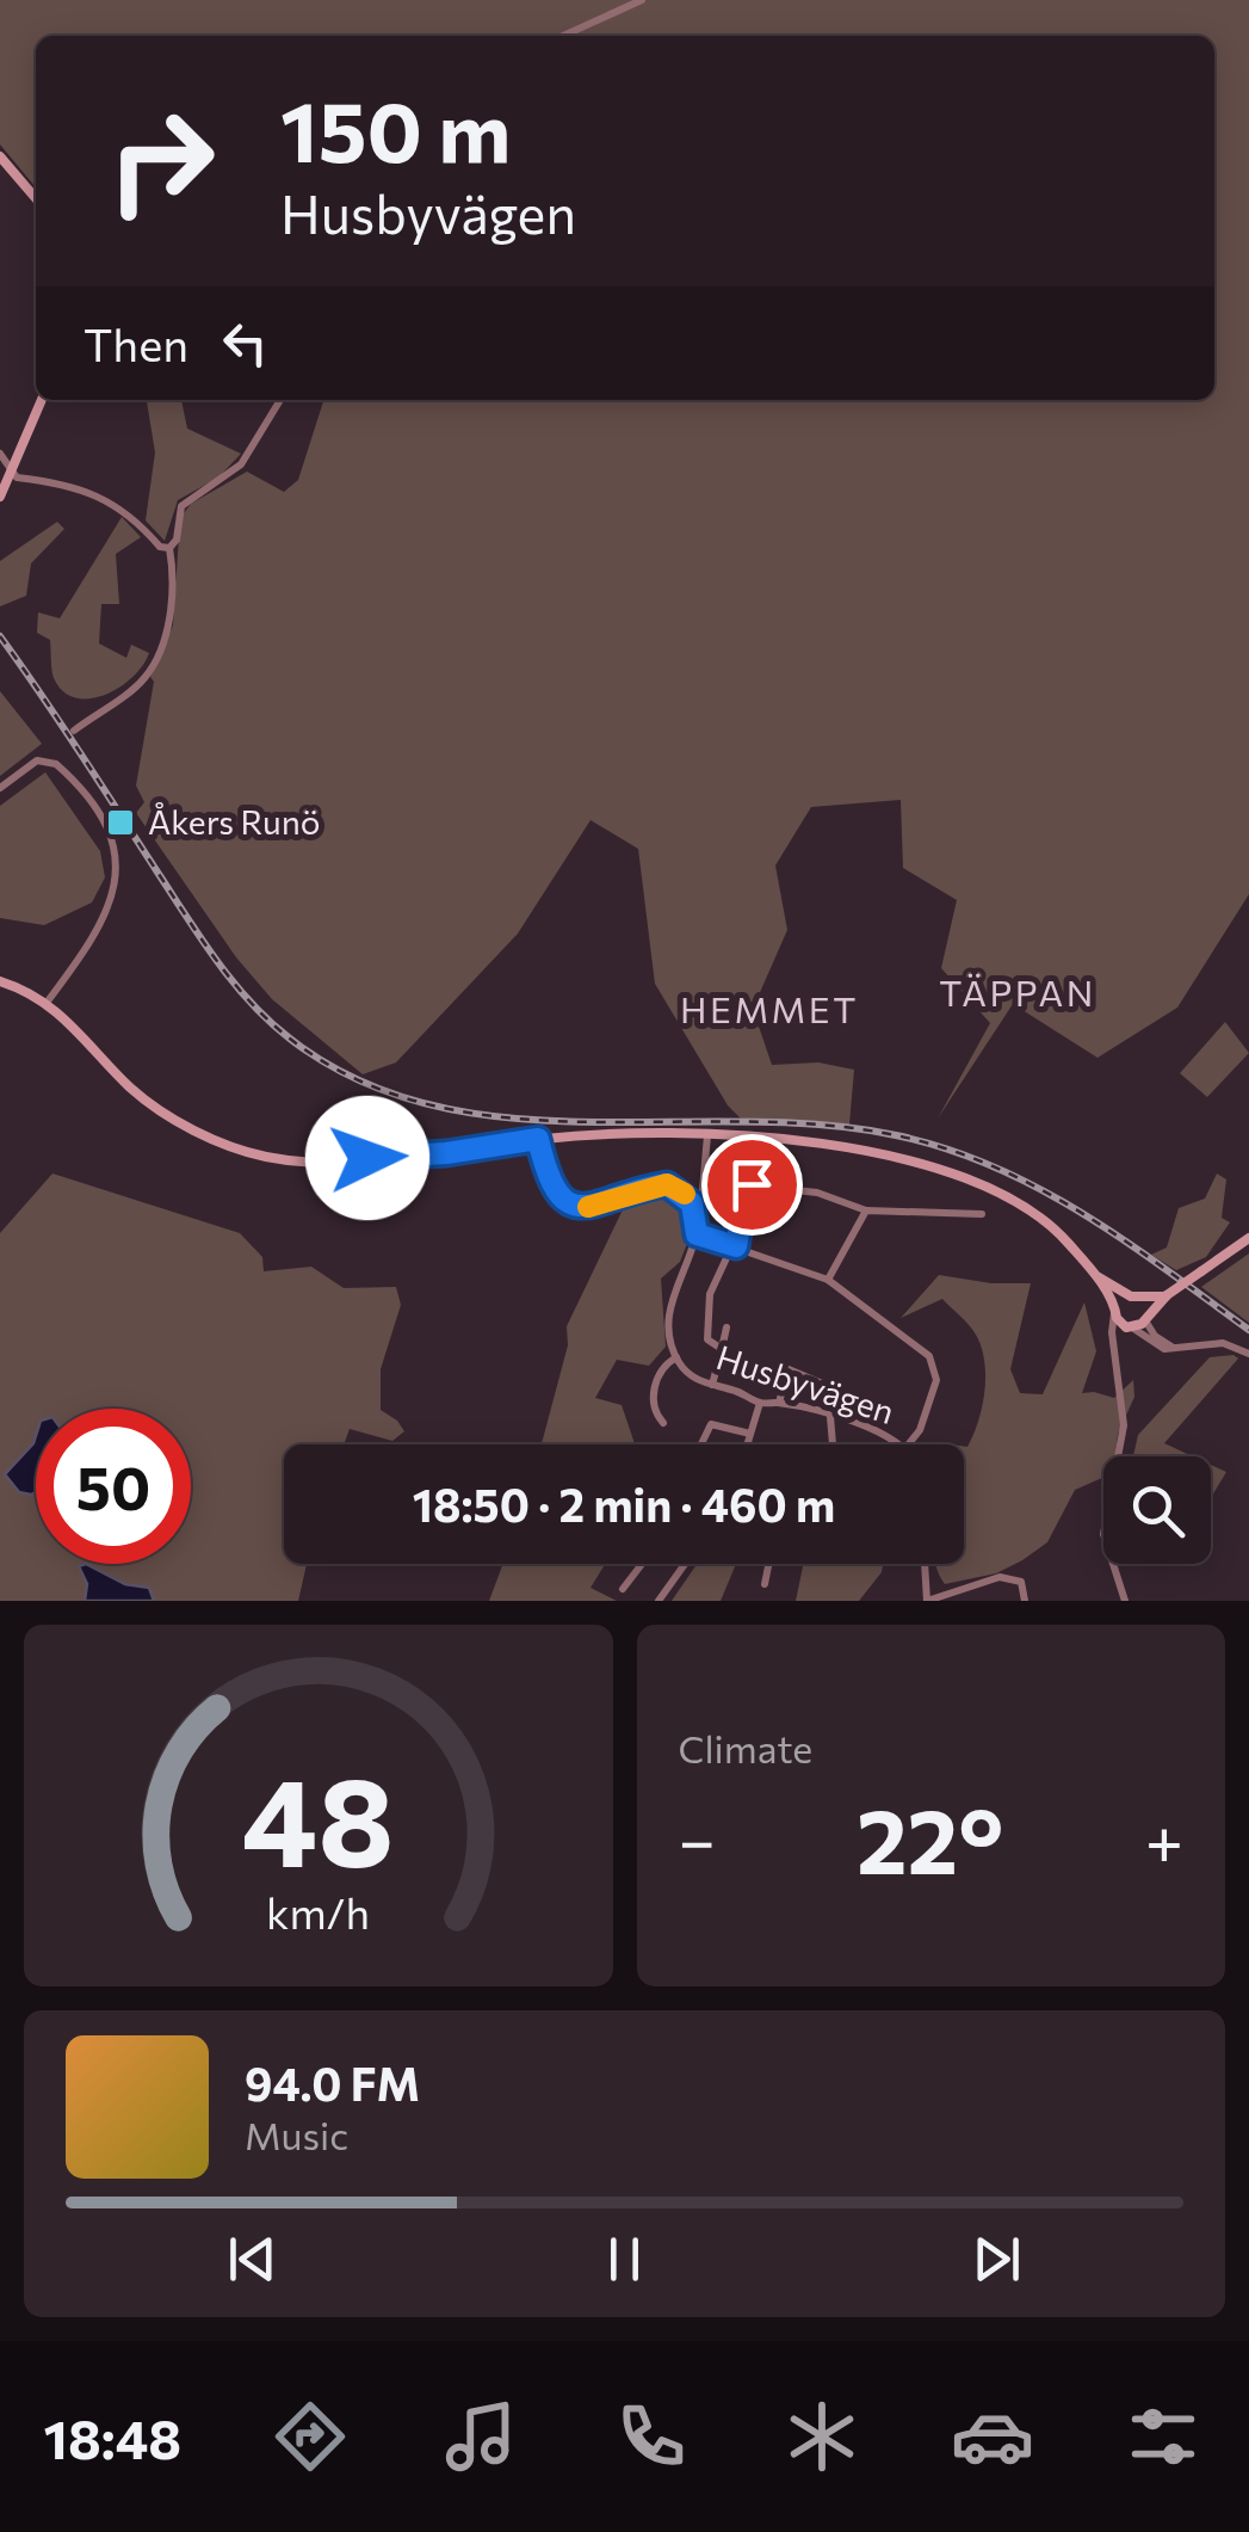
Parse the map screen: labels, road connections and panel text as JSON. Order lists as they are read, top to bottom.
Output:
{
  "streets": {
    "street": ["Husbyvägen"]
  },
  "districts": ["TÄPPAN", "HEMMET"],
  "places": {
    "transit": ["Åkers Runö"]
  },
  "page": {
    "turn": ["150 m", "Husbyvägen"],
    "then": "Then",
    "limit": "50",
    "trip": "18:50 · 2 min · 460 m",
    "tile": "Climate",
    "heat": ["−", "22°", "+"],
    "song": ["94.0 FM", "Music"],
    "tabs": "18:48",
    "gauge": ["48", "km/h"]
  }
}
